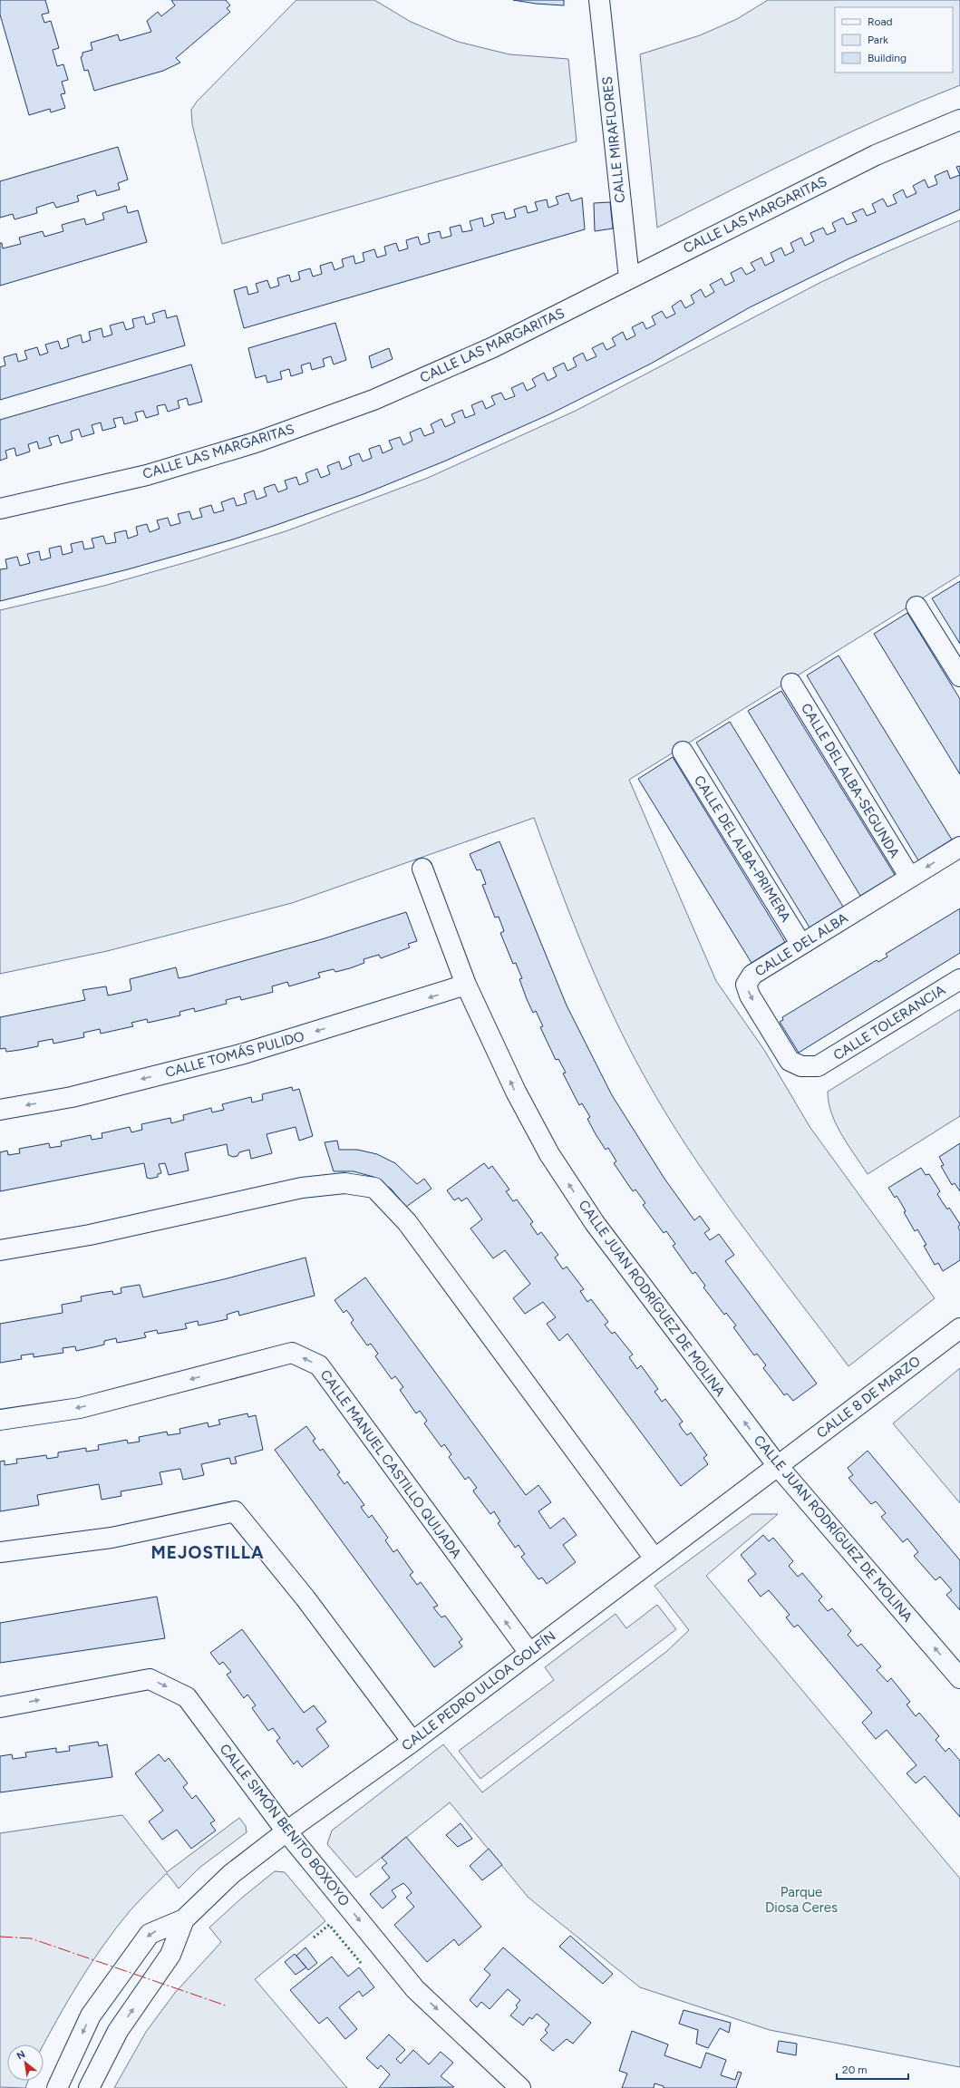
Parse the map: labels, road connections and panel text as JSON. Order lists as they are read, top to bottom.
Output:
{
  "streets": {
    "street": [
      "CALLE MIRAFLORES",
      "CALLE LAS MARGARITAS",
      "CALLE DEL ALBA-SEGUNDA",
      "CALLE DEL ALBA-PRIMERA",
      "CALLE DEL ALBA",
      "CALLE TOLERANCIA",
      "CALLE TOMÁS PULIDO",
      "CALLE JUAN RODRÍGUEZ DE MOLINA",
      "CALLE 8 DE MARZO",
      "CALLE MANUEL CASTILLO QUIJADA",
      "CALLE PEDRO ULLOA GOLFÍN",
      "CALLE SIMÓN BENITO BOXOYO"
    ]
  },
  "crossings": [
    ["CALLE MIRAFLORES", "CALLE LAS MARGARITAS"],
    ["CALLE DEL ALBA-SEGUNDA", "CALLE DEL ALBA"],
    ["CALLE DEL ALBA-PRIMERA", "CALLE DEL ALBA"],
    ["CALLE DEL ALBA", "CALLE TOLERANCIA"],
    ["CALLE TOMÁS PULIDO", "CALLE JUAN RODRÍGUEZ DE MOLINA"],
    ["CALLE JUAN RODRÍGUEZ DE MOLINA", "CALLE 8 DE MARZO"],
    ["CALLE JUAN RODRÍGUEZ DE MOLINA", "CALLE PEDRO ULLOA GOLFÍN"],
    ["CALLE 8 DE MARZO", "CALLE PEDRO ULLOA GOLFÍN"],
    ["CALLE MANUEL CASTILLO QUIJADA", "CALLE PEDRO ULLOA GOLFÍN"],
    ["CALLE PEDRO ULLOA GOLFÍN", "CALLE SIMÓN BENITO BOXOYO"]
  ],
  "one_way": [
    "CALLE TOMÁS PULIDO",
    "CALLE JUAN RODRÍGUEZ DE MOLINA",
    "CALLE MANUEL CASTILLO QUIJADA",
    "CALLE SIMÓN BENITO BOXOYO"
  ],
  "districts": ["MEJOSTILLA"],
  "parks": ["Parque Diosa Ceres"],
  "legend": ["Road", "Park", "Building"],
  "scale_bar": "20 m",
  "north": "top left"
}
